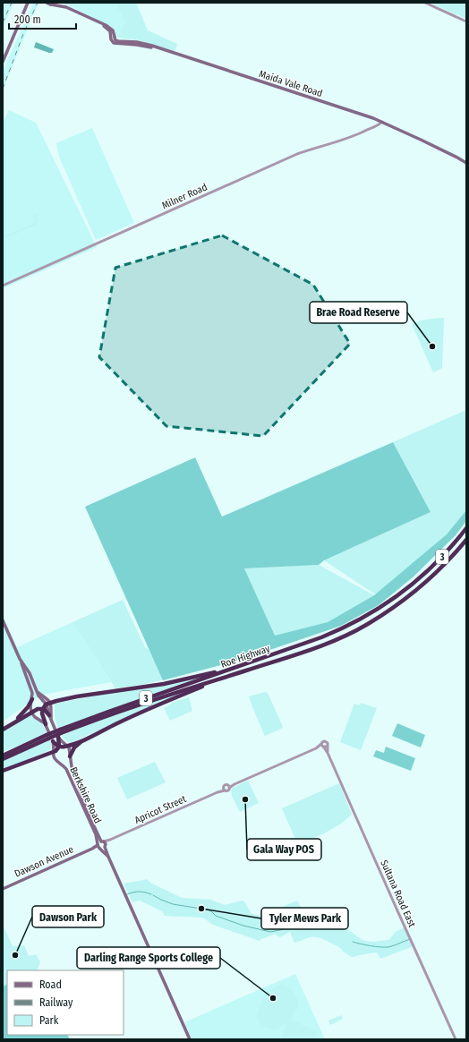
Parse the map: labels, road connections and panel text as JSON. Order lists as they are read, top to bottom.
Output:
{
  "streets": {
    "highway": ["3", "Roe Highway"],
    "main road": ["Maida Vale Road", "Berkshire Road", "Dawson Avenue"],
    "street": ["Milner Road", "Apricot Street", "Sultana Road East"]
  },
  "crossings": [
    ["Maida Vale Road", "Milner Road"],
    ["Berkshire Road", "Apricot Street"],
    ["Berkshire Road", "Dawson Avenue"],
    ["Apricot Street", "Dawson Avenue"],
    ["Apricot Street", "Sultana Road East"]
  ],
  "places": [
    "Brae Road Reserve",
    "Gala Way POS",
    "Tyler Mews Park",
    "Dawson Park",
    "Darling Range Sports College"
  ],
  "legend": ["Road", "Railway", "Park"],
  "scale_bar": "200 m"
}
